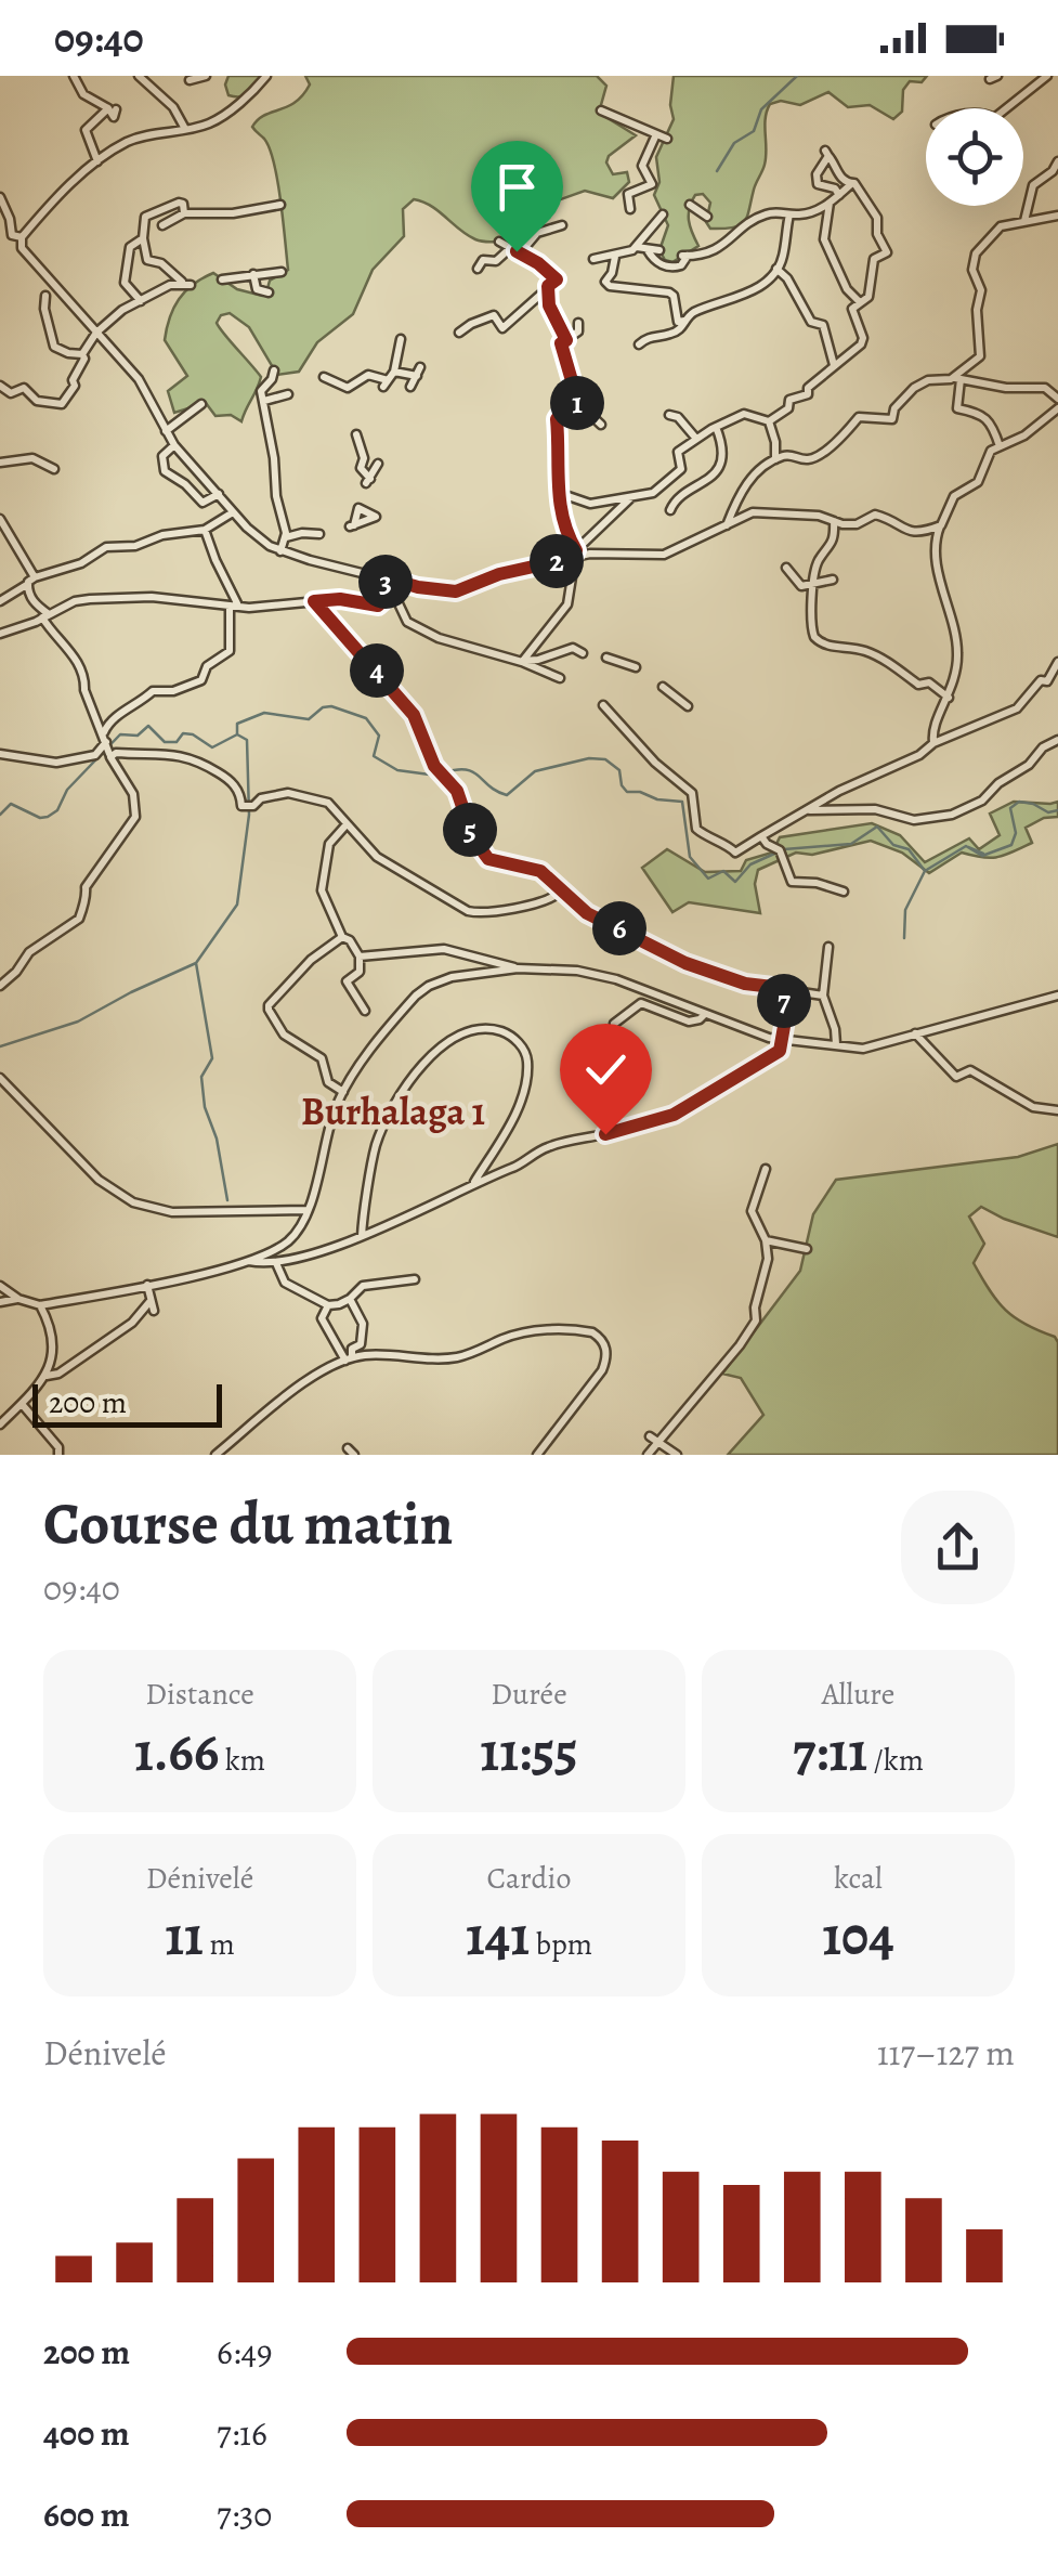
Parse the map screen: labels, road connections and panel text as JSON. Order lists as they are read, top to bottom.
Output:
{
  "districts": ["Burhalaga 1"],
  "scale_bar": "200 m",
  "page": {
    "status": "09:40",
    "pins": [
      "1",
      "2",
      "3",
      "4",
      "5",
      "6",
      "7"
    ],
    "scale": "200 m",
    "heading": ["Course du matin", "09:40"],
    "stats": [
      ["Distance", "1.66 km"],
      ["Durée", "11:55"],
      ["Allure", "7:11 /km"],
      ["Dénivelé", "11 m"],
      ["Cardio", "141 bpm"],
      ["kcal", "104"]
    ],
    "chart": ["Dénivelé", "117–127 m"],
    "list": [
      {
        "name": "200 m",
        "note": "6:49"
      },
      {
        "name": "400 m",
        "note": "7:16"
      },
      {
        "name": "600 m",
        "note": "7:30"
      }
    ]
  }
}
